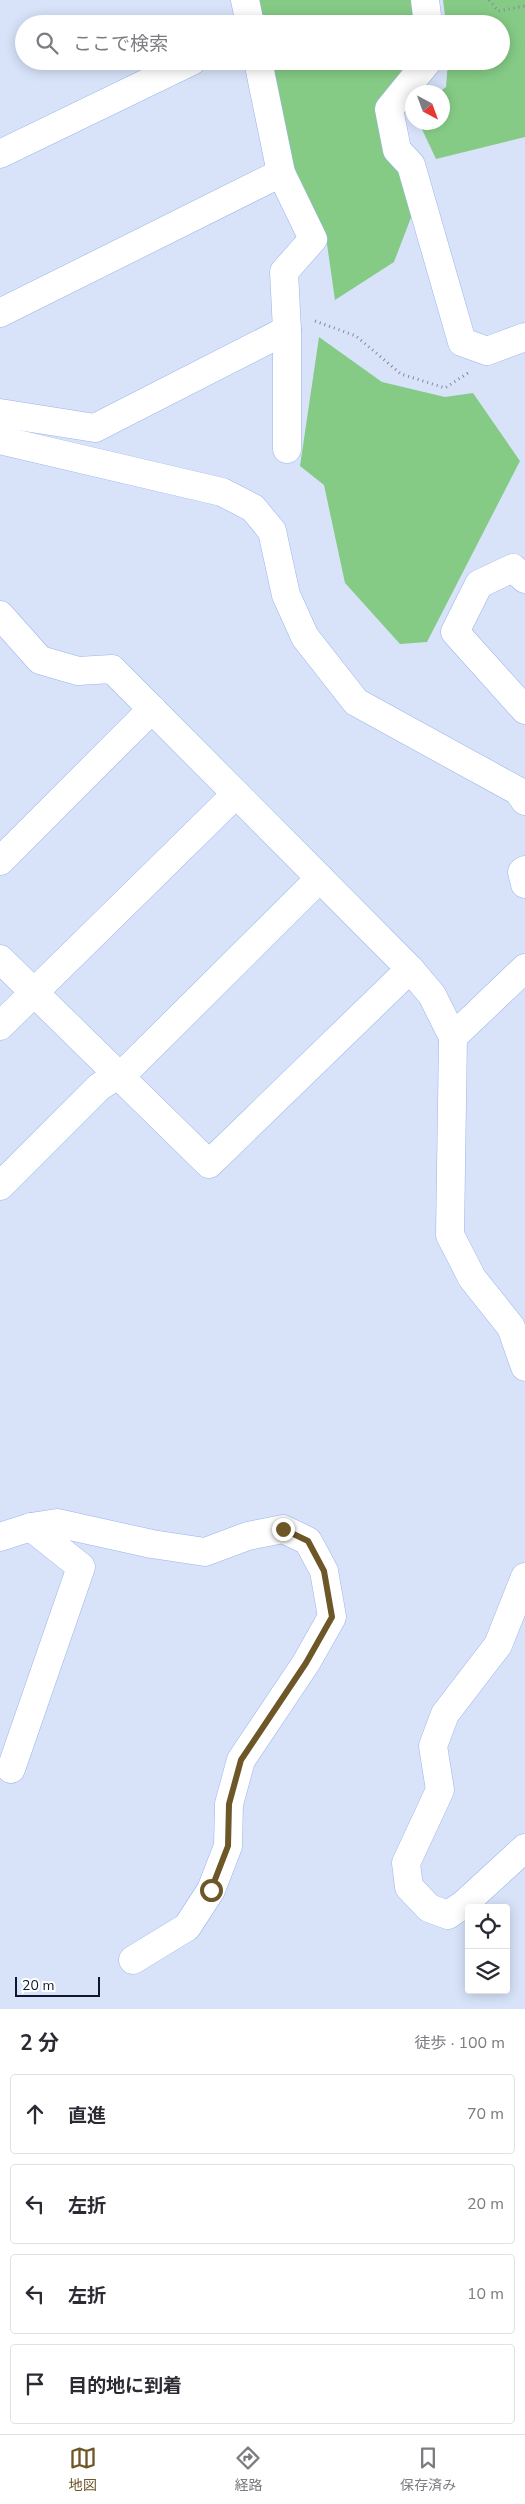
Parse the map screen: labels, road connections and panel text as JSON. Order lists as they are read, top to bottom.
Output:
{
  "scale_bar": "20 m",
  "north": "bottom right",
  "page": {
    "search": "ここで検索",
    "scale": "20 m",
    "heading": ["2 分", "徒歩 · 100 m"],
    "list": [
      ["直進", "70 m"],
      ["左折", "20 m"],
      ["左折", "10 m"],
      "目的地に到着"
    ],
    "nav": ["地図", "経路", "保存済み"]
  }
}
